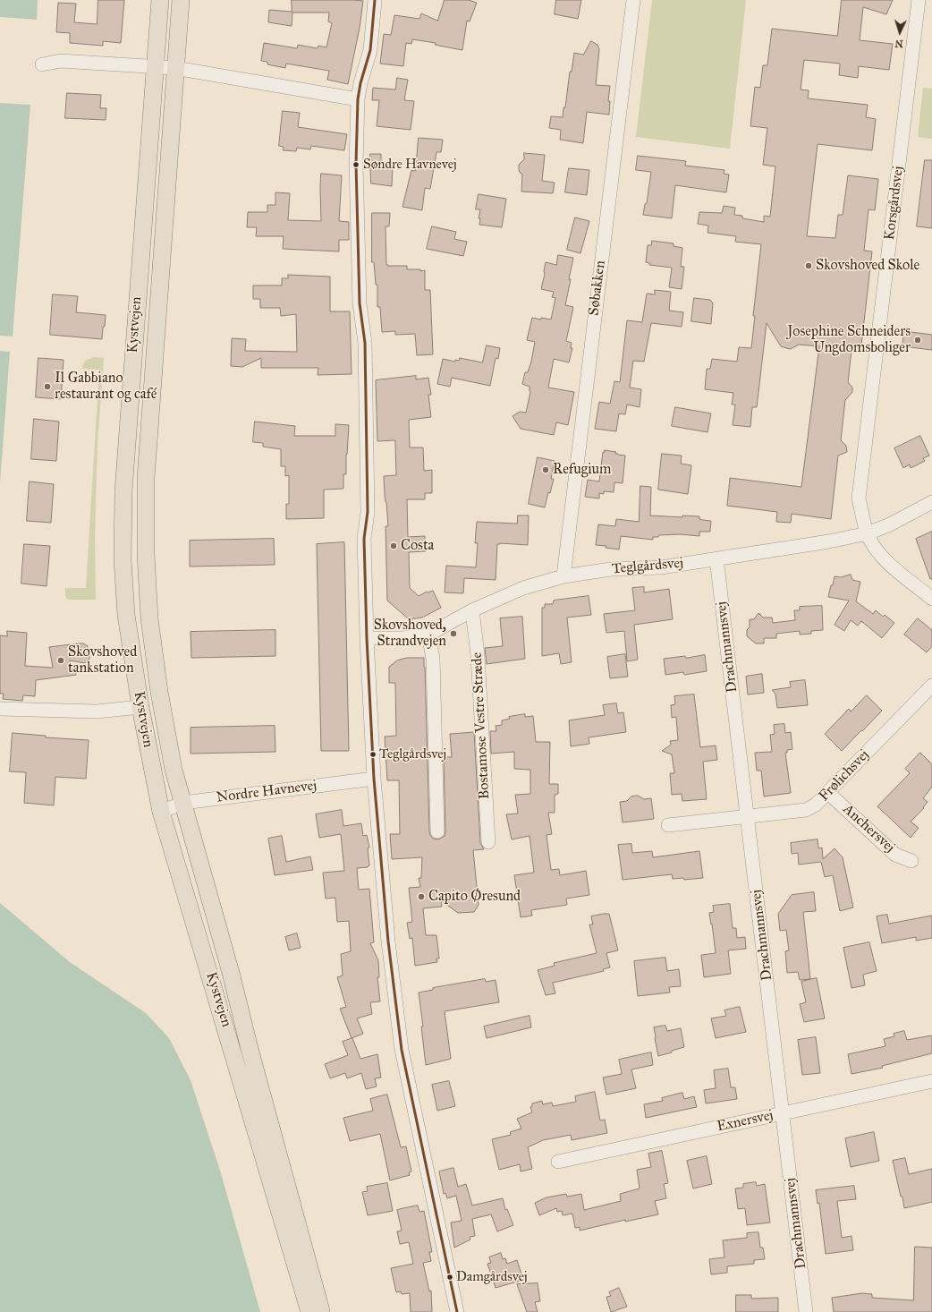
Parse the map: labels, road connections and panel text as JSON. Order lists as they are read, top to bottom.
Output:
{
  "streets": {
    "main road": ["Kystvejen"],
    "street": [
      "Korsgårdsvej",
      "Søbakken",
      "Teglgårdsvej",
      "Drachmannsvej",
      "Bostamose Vestre Stræde",
      "Frølichsvej",
      "Nordre Havnevej",
      "Anchersvej",
      "Exnersvej"
    ]
  },
  "crossings": [
    ["Korsgårdsvej", "Teglgårdsvej"],
    ["Søbakken", "Teglgårdsvej"],
    ["Kystvejen", "Nordre Havnevej"],
    ["Teglgårdsvej", "Drachmannsvej"],
    ["Teglgårdsvej", "Bostamose Vestre Stræde"],
    ["Drachmannsvej", "Frølichsvej"],
    ["Drachmannsvej", "Exnersvej"],
    ["Frølichsvej", "Anchersvej"]
  ],
  "places": [
    "Søndre Havnevej",
    "Skovshoved Skole",
    "Josephine Schneiders Ungdomsboliger",
    "Il Gabbiano restaurant og café",
    "Refugium",
    "Costa",
    "Skovshoved, Strandvejen",
    "Skovshoved tankstation",
    "Teglgårdsvej",
    "Capito Øresund",
    "Damgårdsvej"
  ],
  "north": "bottom"
}
